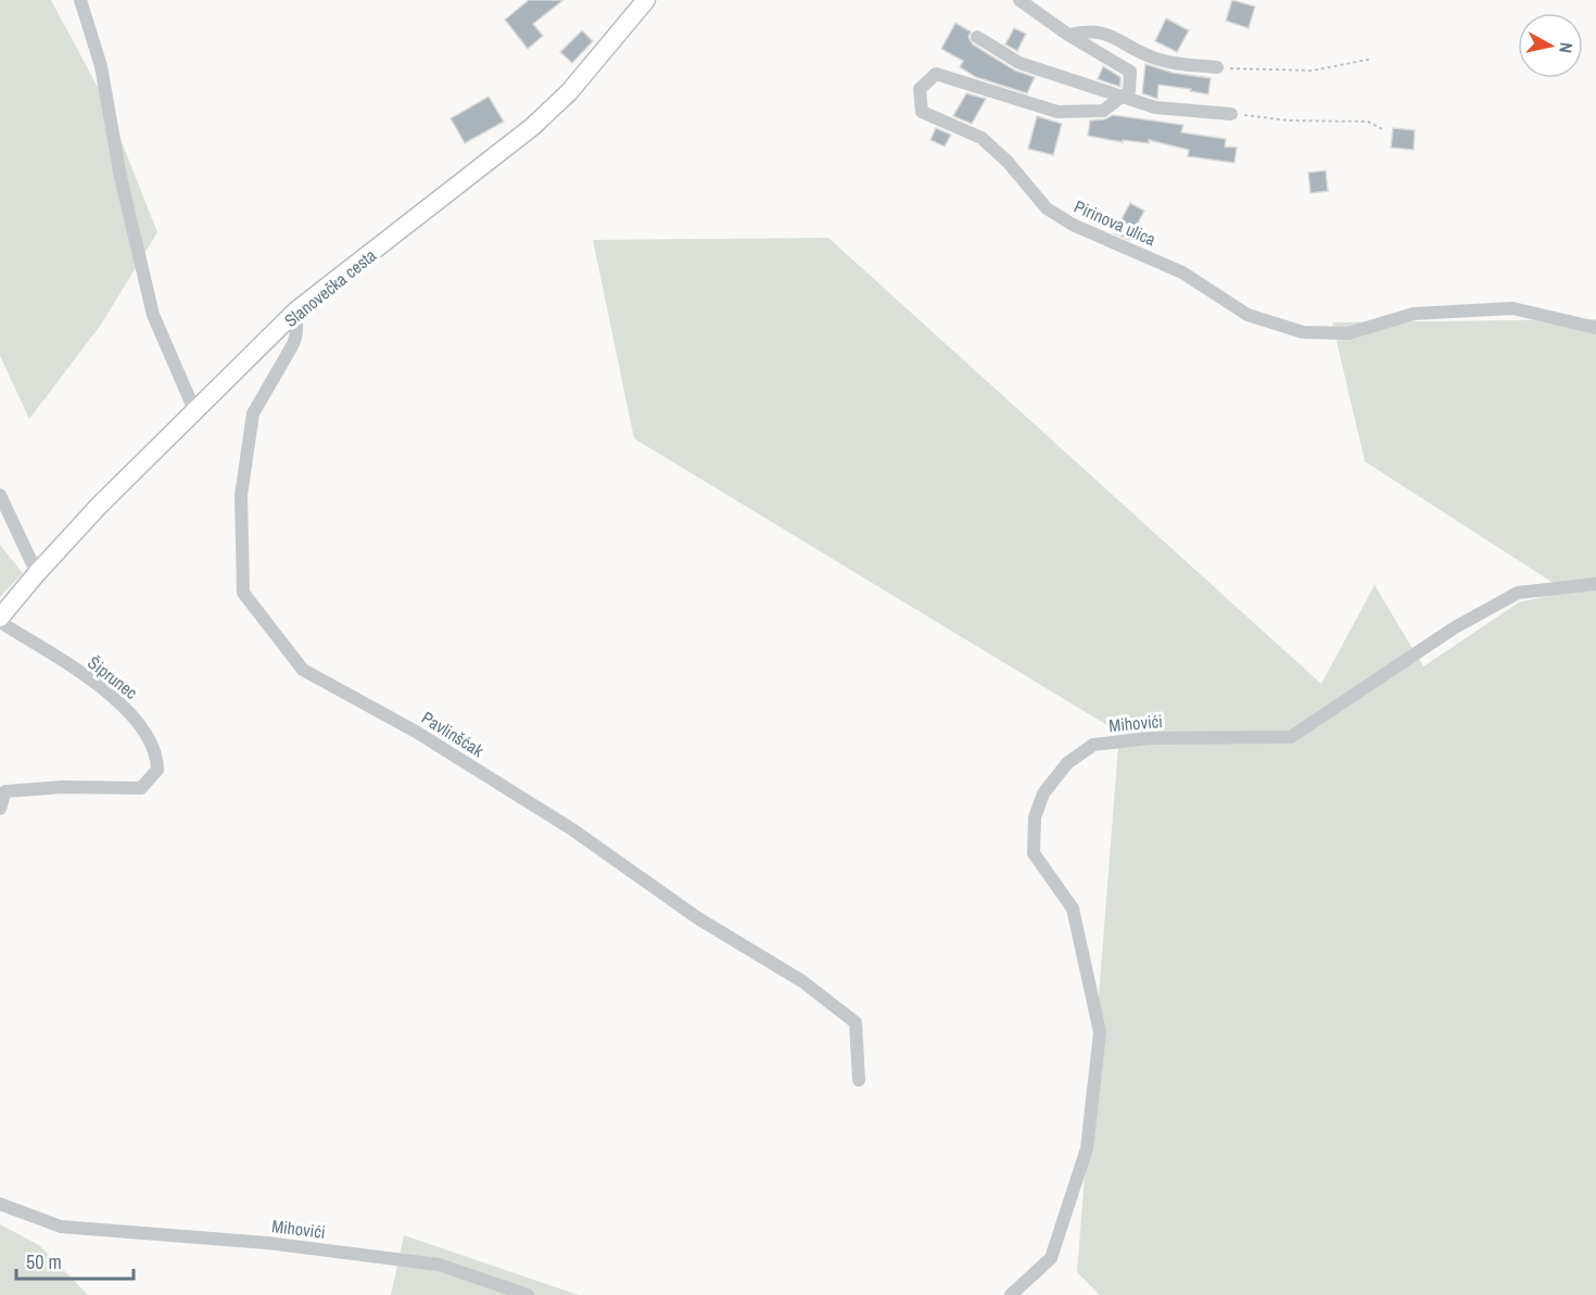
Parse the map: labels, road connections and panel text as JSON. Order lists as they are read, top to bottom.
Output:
{
  "streets": {
    "street": [
      "Pirinova ulica",
      "Slanovečka cesta",
      "Šiprunec",
      "Mihovići",
      "Pavlinšćak"
    ]
  },
  "crossings": [
    ["Slanovečka cesta", "Šiprunec"],
    ["Slanovečka cesta", "Pavlinšćak"]
  ],
  "scale_bar": "50 m",
  "north": "right"
}
